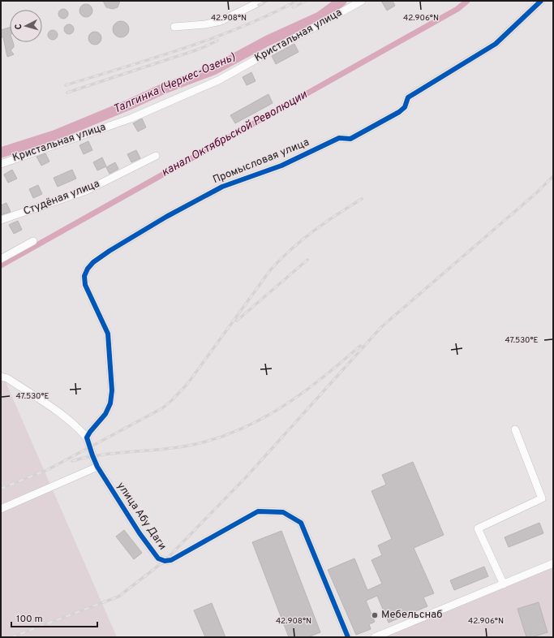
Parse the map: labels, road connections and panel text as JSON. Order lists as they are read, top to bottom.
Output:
{
  "streets": {
    "street": [
      "Кристальная улица",
      "Промысловая улица",
      "Студёная улица",
      "улица Абу Даги"
    ]
  },
  "crossings": [
    ["Промысловая улица", "улица Абу Даги"]
  ],
  "water": ["Талгинка (Черкес-Озень)", "канал Октябрьской Революции"],
  "places": ["Мебельснаб"],
  "scale_bar": "100 m",
  "north": "left",
  "coordinates": ["42.908°N", "42.906°N", "47.530°E"]
}
